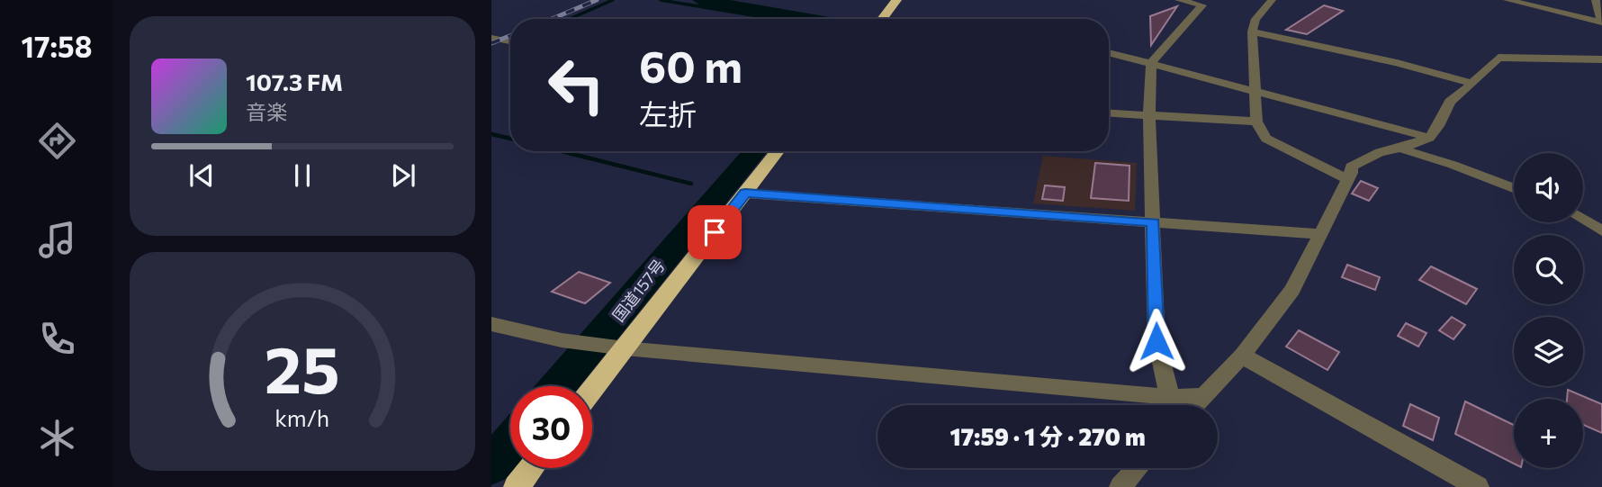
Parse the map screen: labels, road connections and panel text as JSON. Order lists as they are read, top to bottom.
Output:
{
  "streets": {
    "highway": ["国道157号"]
  },
  "page": {
    "tabs": "17:58",
    "turn": ["60 m", "左折"],
    "song": ["107.3 FM", "音楽"],
    "map_buttons": "+",
    "limit": "30",
    "trip": "17:59 · 1 分 · 270 m",
    "gauge": ["25", "km/h"]
  }
}
